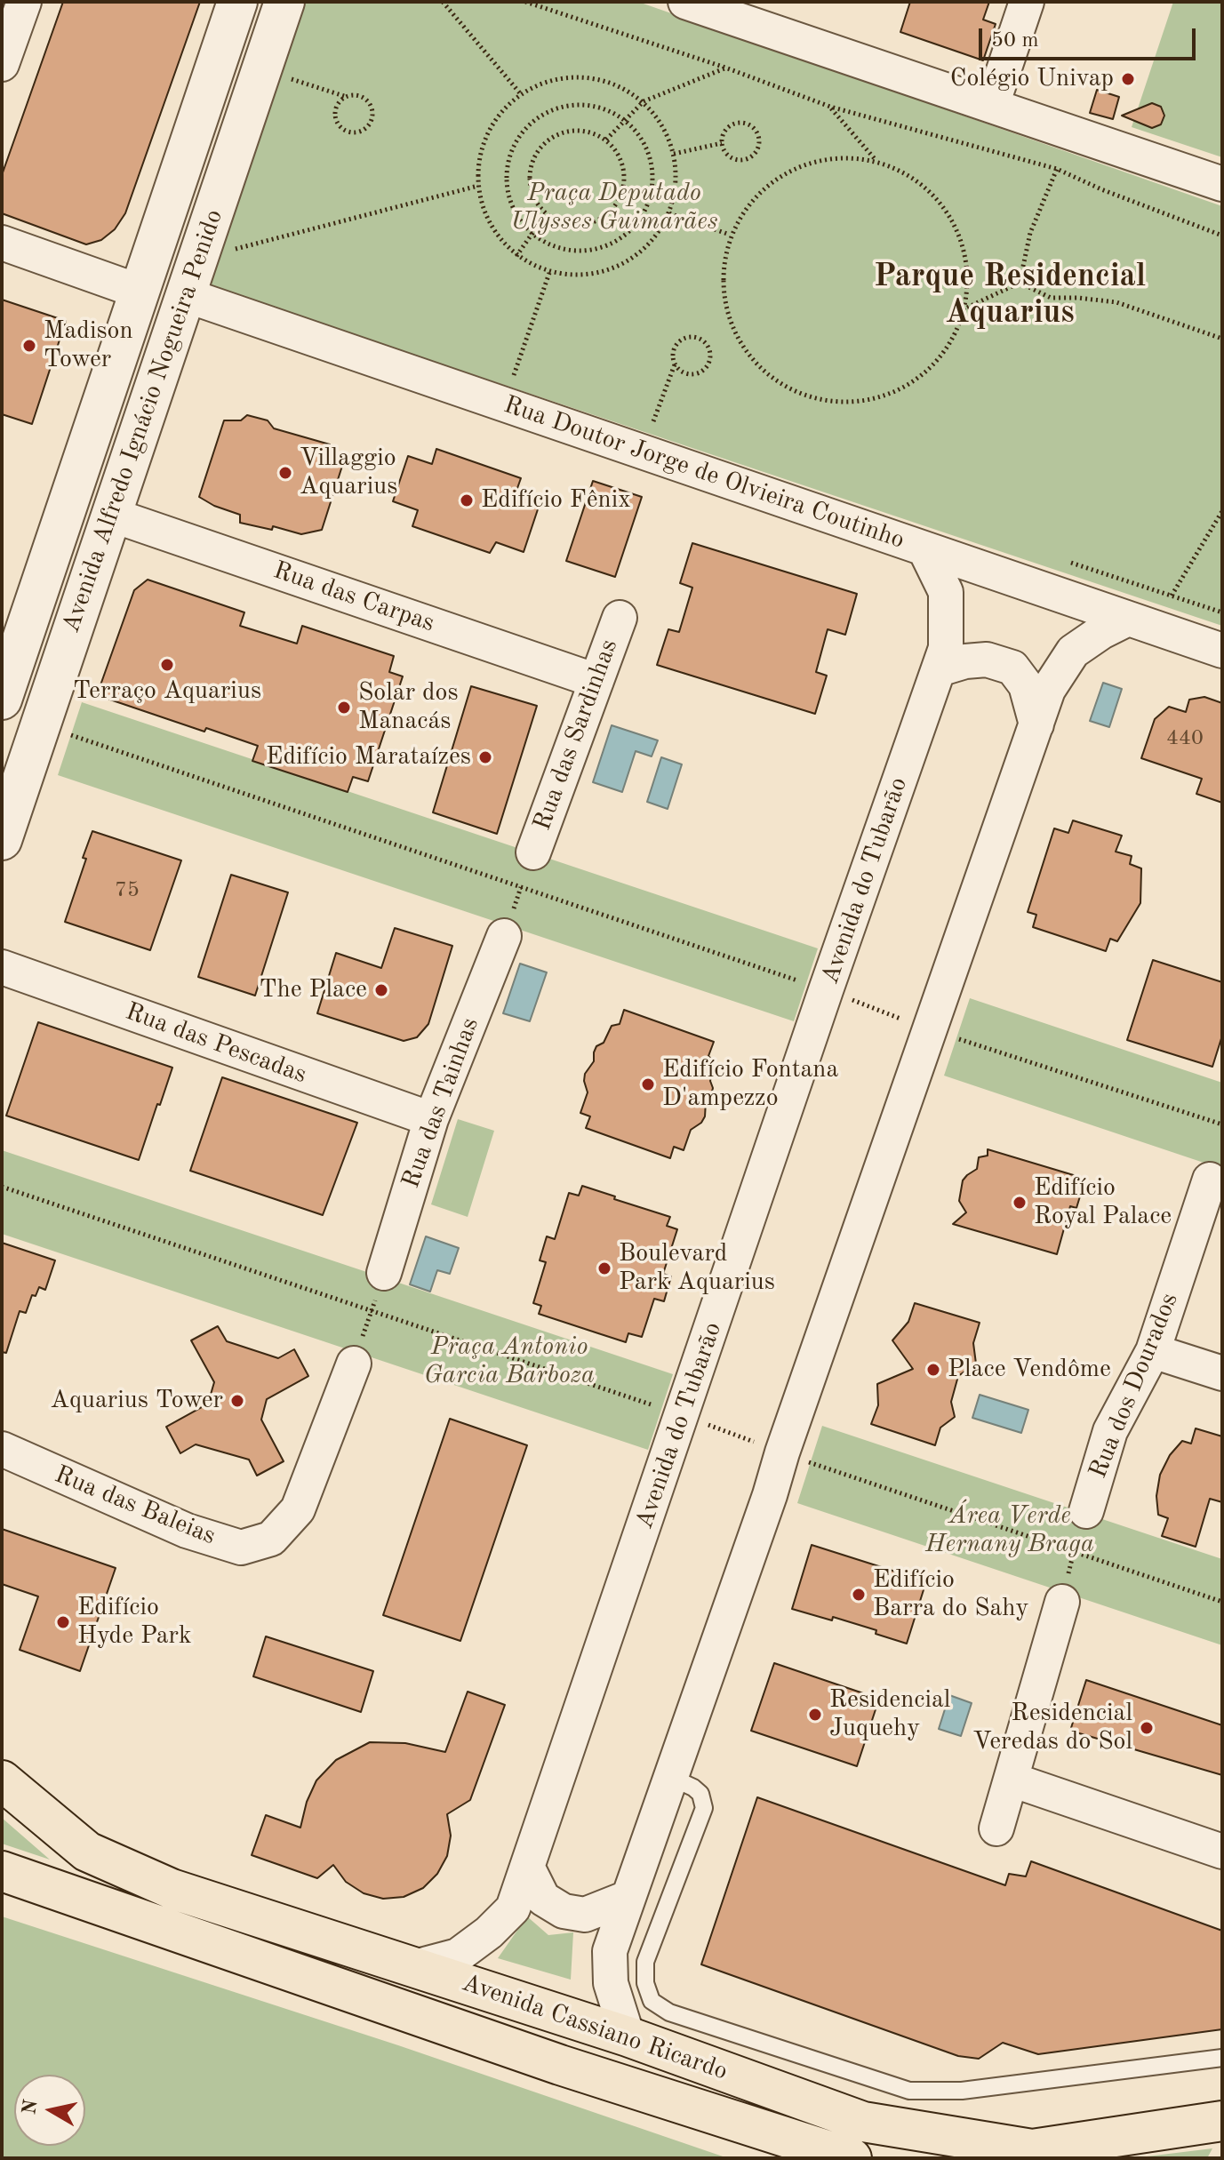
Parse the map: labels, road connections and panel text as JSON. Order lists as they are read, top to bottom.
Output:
{
  "streets": {
    "main road": ["Avenida Cassiano Ricardo"],
    "street": [
      "Avenida Alfredo Ignácio Nogueira Penido",
      "Rua Doutor Jorge de Olvieira Coutinho",
      "Rua das Carpas",
      "Rua das Sardinhas",
      "Avenida do Tubarão",
      "Rua das Pescadas",
      "Rua das Tainhas",
      "Rua dos Dourados",
      "Rua das Baleias"
    ]
  },
  "crossings": [
    ["Avenida Alfredo Ignácio Nogueira Penido", "Rua Doutor Jorge de Olvieira Coutinho"],
    ["Avenida Alfredo Ignácio Nogueira Penido", "Rua das Carpas"],
    ["Rua Doutor Jorge de Olvieira Coutinho", "Avenida do Tubarão"],
    ["Rua das Carpas", "Rua das Sardinhas"],
    ["Avenida do Tubarão", "Avenida Cassiano Ricardo"],
    ["Rua das Pescadas", "Rua das Tainhas"]
  ],
  "districts": ["Parque Residencial Aquarius"],
  "parks": ["Praça Deputado Ulysses Guimarães", "Praça Antonio Garcia Barboza", "Área Verde Hernany Braga"],
  "places": [
    "Colégio Univap",
    "Madison Tower",
    "Villaggio Aquarius",
    "Edifício Fênix",
    "Terraço Aquarius",
    "Solar dos Manacás",
    "Edifício Marataízes",
    "The Place",
    "Edifício Fontana D'ampezzo",
    "Edifício Royal Palace",
    "Boulevard Park Aquarius",
    "Place Vendôme",
    "Aquarius Tower",
    "Edifício Barra do Sahy",
    "Edifício Hyde Park",
    "Residencial Juquehy",
    "Residencial Veredas do Sol"
  ],
  "house_numbers": ["440", "75"],
  "scale_bar": "50 m",
  "north": "left"
}
